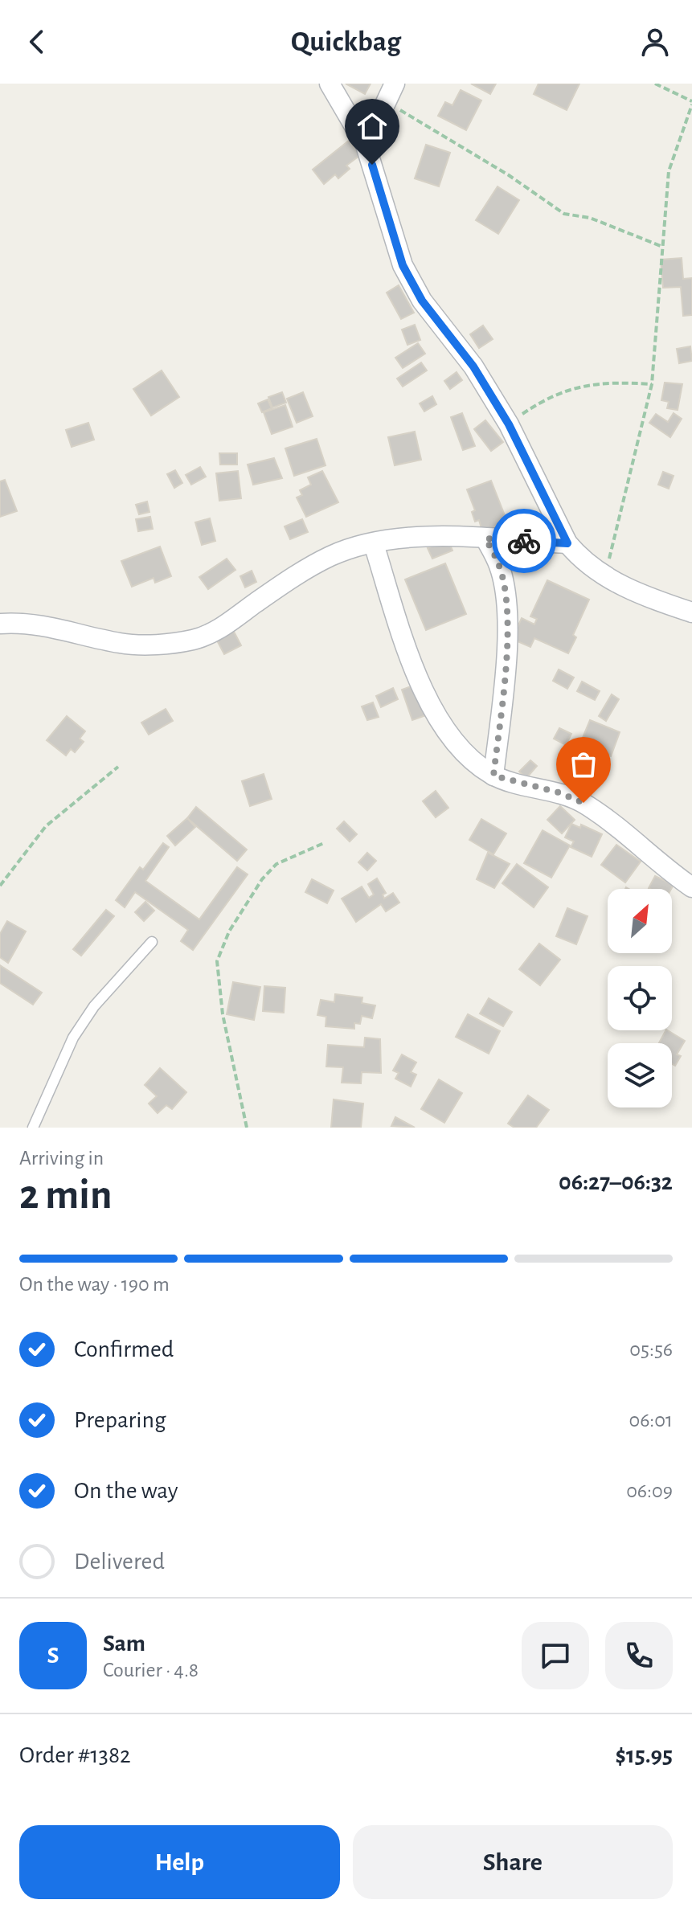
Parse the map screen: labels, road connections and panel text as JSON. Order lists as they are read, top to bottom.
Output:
{
  "north": "top right",
  "page": {
    "header": "Quickbag",
    "heading": ["2 min", "Arriving in", "06:27–06:32"],
    "panel": [
      "Sam",
      "Courier · 4.8",
      "Order #1382",
      "$15.95"
    ],
    "bar": "On the way · 190 m",
    "list": [
      ["Confirmed", "05:56"],
      ["Preparing", "06:01"],
      ["On the way", "06:09"],
      "Delivered"
    ],
    "round": "S",
    "buttons": ["Help", "Share"]
  }
}
